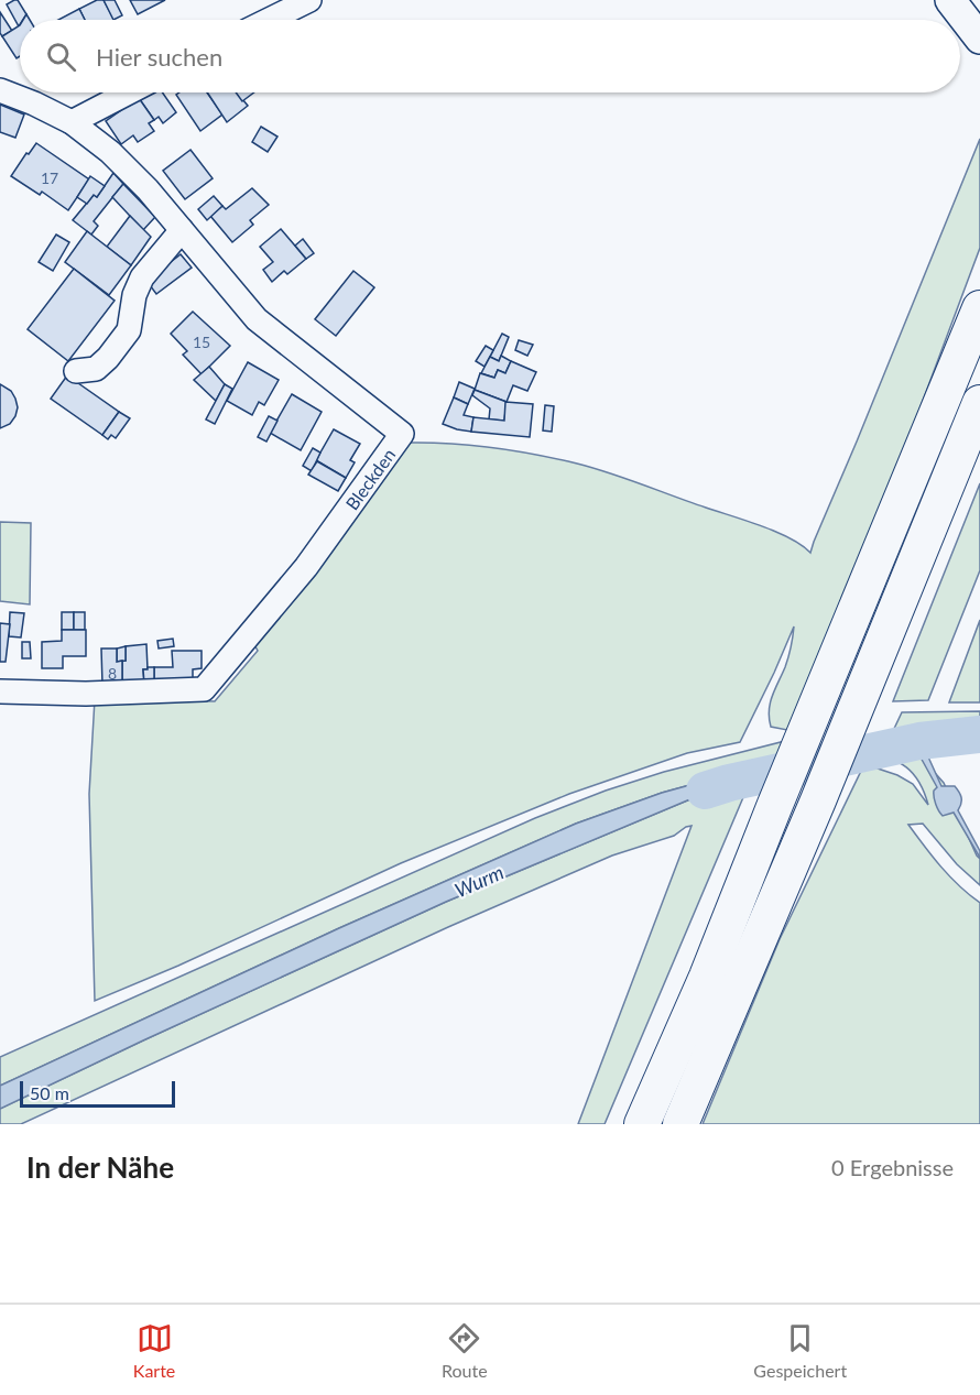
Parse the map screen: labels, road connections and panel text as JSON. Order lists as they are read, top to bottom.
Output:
{
  "streets": {
    "street": ["Bleckden"]
  },
  "water": ["Wurm"],
  "house_numbers": ["17", "15", "8"],
  "scale_bar": "50 m",
  "page": {
    "search": "Hier suchen",
    "scale": "50 m",
    "heading": ["In der Nähe", "0 Ergebnisse"],
    "nav": ["Karte", "Route", "Gespeichert"]
  }
}
